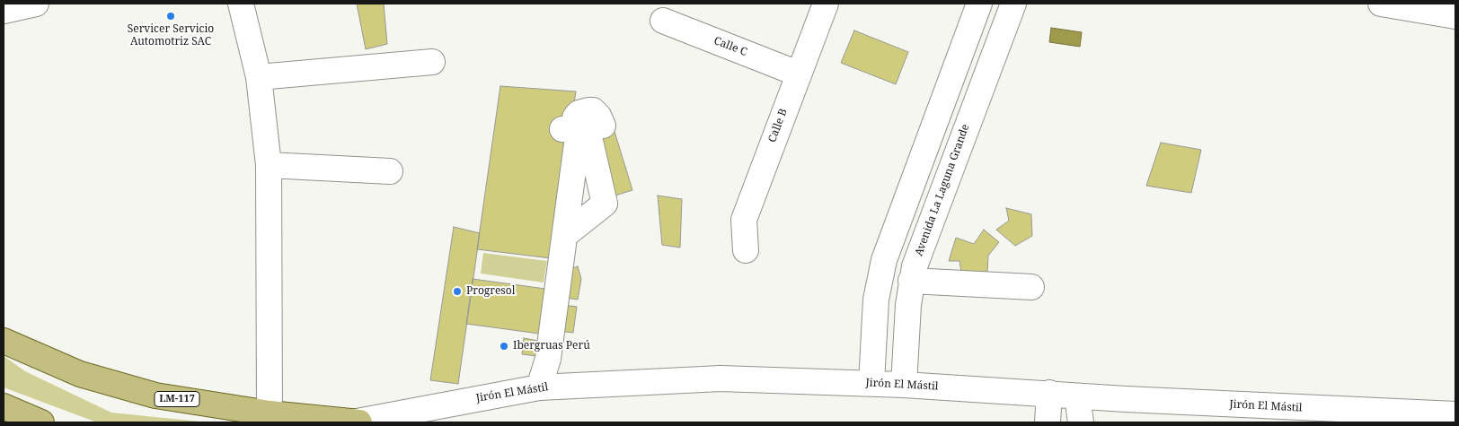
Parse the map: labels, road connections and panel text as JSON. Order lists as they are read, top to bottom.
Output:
{
  "streets": {
    "main road": ["LM-117"],
    "street": [
      "Calle C",
      "Calle B",
      "Avenida La Laguna Grande",
      "Jirón El Mástil"
    ]
  },
  "crossings": [
    ["Calle C", "Calle B"],
    ["Avenida La Laguna Grande", "Jirón El Mástil"],
    ["Jirón El Mástil", "LM-117"]
  ],
  "places": ["Servicer Servicio Automotriz SAC", "Progresol", "Ibergruas Perú"]
}
